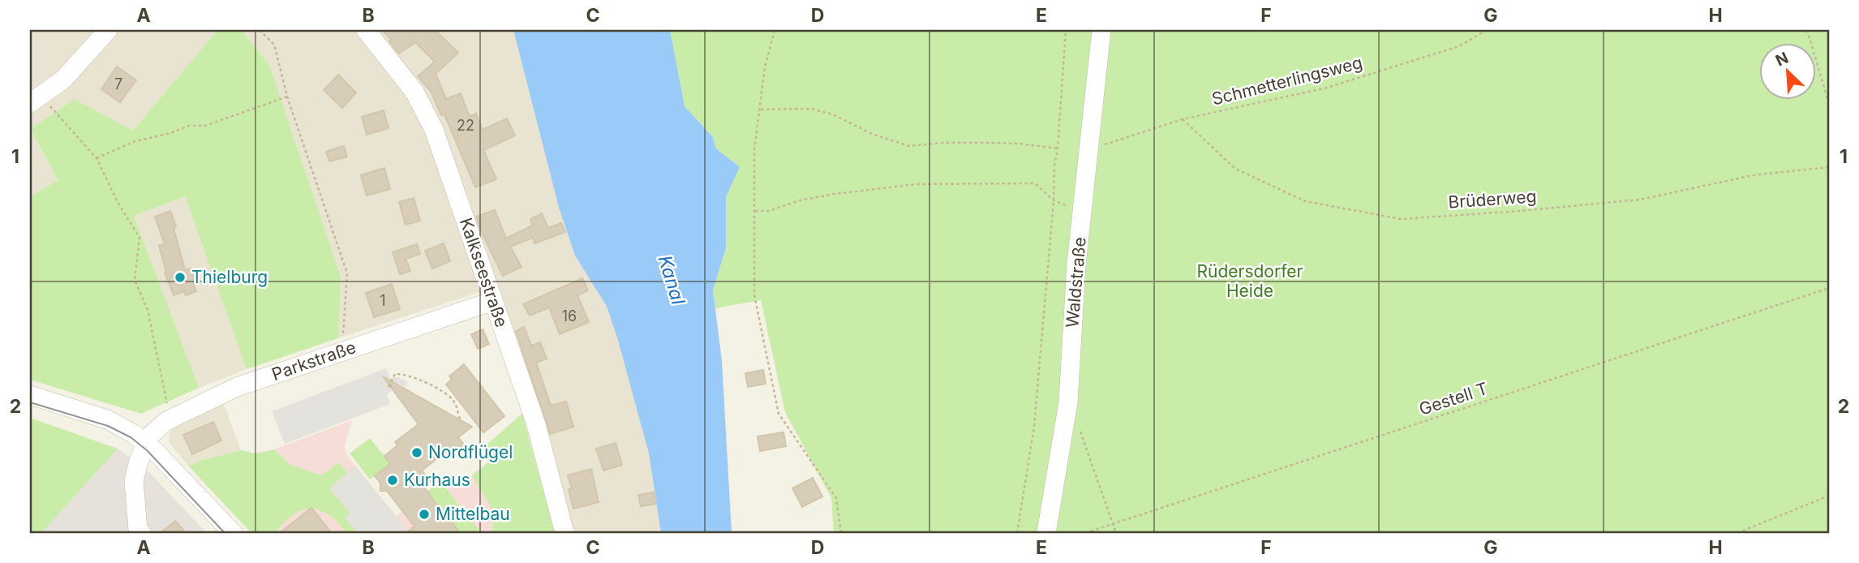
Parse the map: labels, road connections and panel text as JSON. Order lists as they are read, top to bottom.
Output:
{
  "streets": {
    "street": ["Kalkseestraße", "Waldstraße", "Parkstraße"],
    "path": ["Schmetterlingsweg", "Brüderweg", "Gestell T"]
  },
  "crossings": [
    ["Schmetterlingsweg", "Brüderweg"],
    ["Schmetterlingsweg", "Waldstraße"],
    ["Kalkseestraße", "Parkstraße"]
  ],
  "water": ["Kanal"],
  "parks": ["Rüdersdorfer Heide"],
  "places": [
    "Thielburg",
    "Nordflügel",
    "Kurhaus",
    "Mittelbau"
  ],
  "house_numbers": [
    "7",
    "22",
    "1",
    "16"
  ],
  "north": "top left",
  "grid": {
    "columns": [
      "A",
      "B",
      "C",
      "D",
      "E",
      "F",
      "G",
      "H"
    ],
    "rows": ["1", "2"]
  }
}
